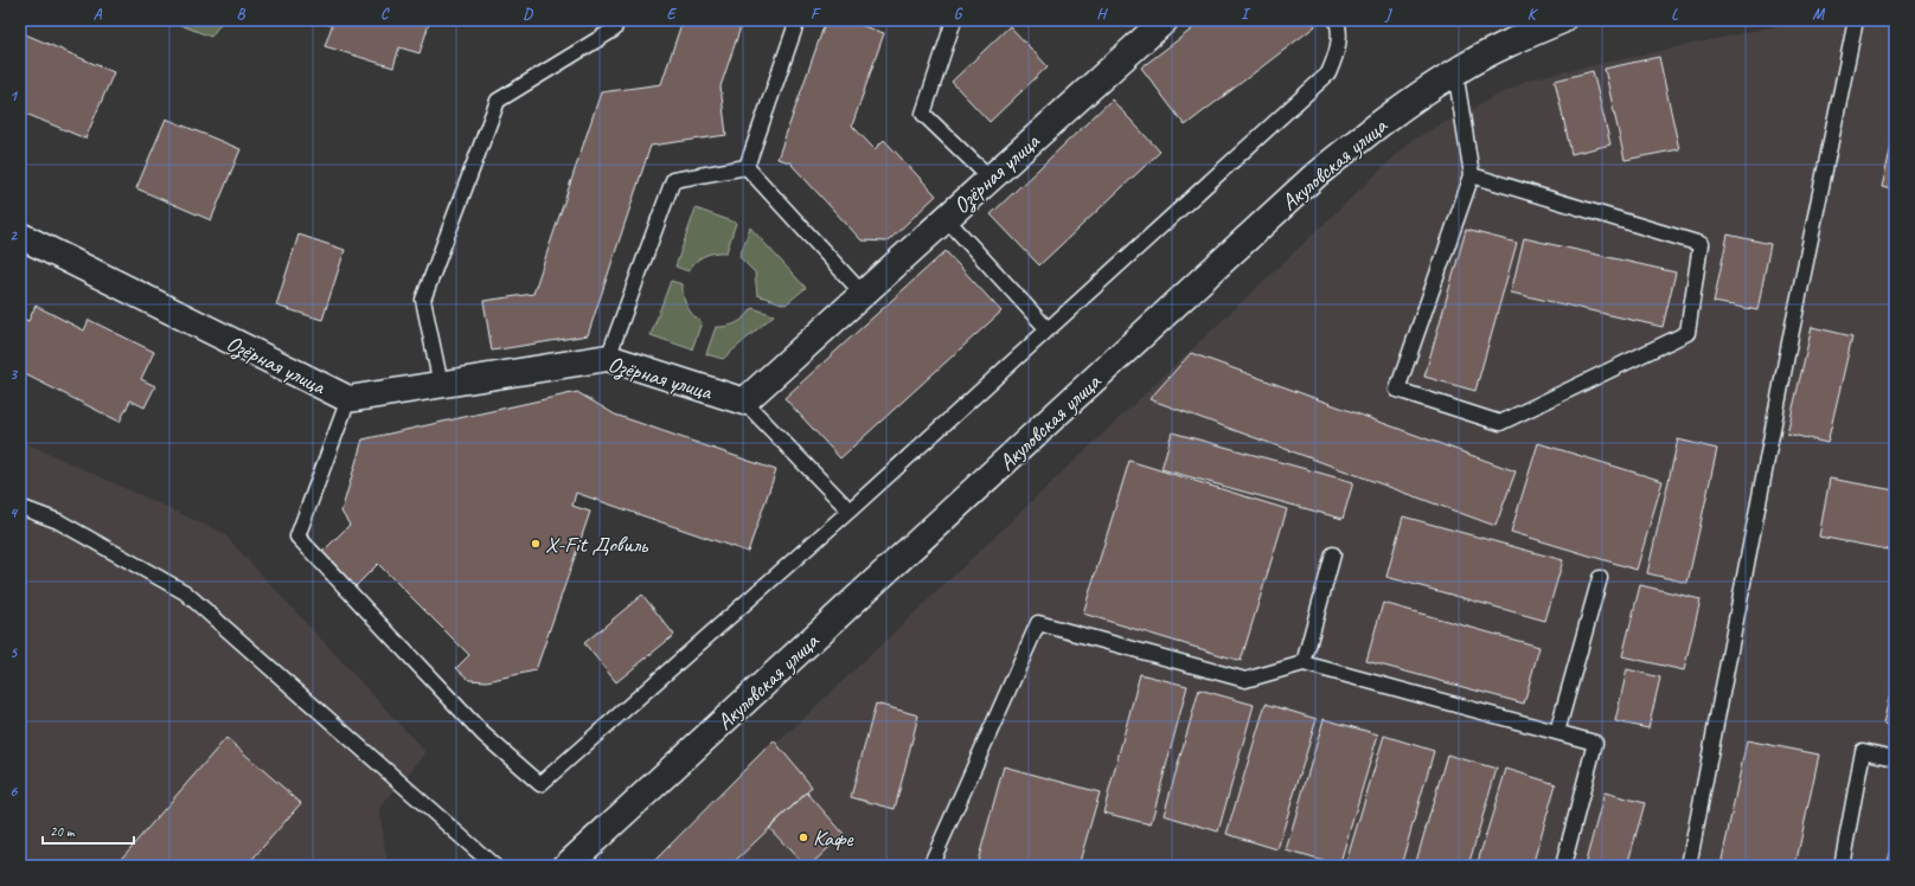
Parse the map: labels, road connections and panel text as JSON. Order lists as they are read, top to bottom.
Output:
{
  "streets": {
    "street": ["Акуловская улица", "Озёрная улица"]
  },
  "places": ["X-Fit Довиль", "Кафе"],
  "scale_bar": "20 m",
  "grid": {
    "columns": [
      "A",
      "B",
      "C",
      "D",
      "E",
      "F",
      "G",
      "H",
      "I",
      "J",
      "K",
      "L",
      "M"
    ],
    "rows": [
      "1",
      "2",
      "3",
      "4",
      "5",
      "6"
    ]
  }
}
